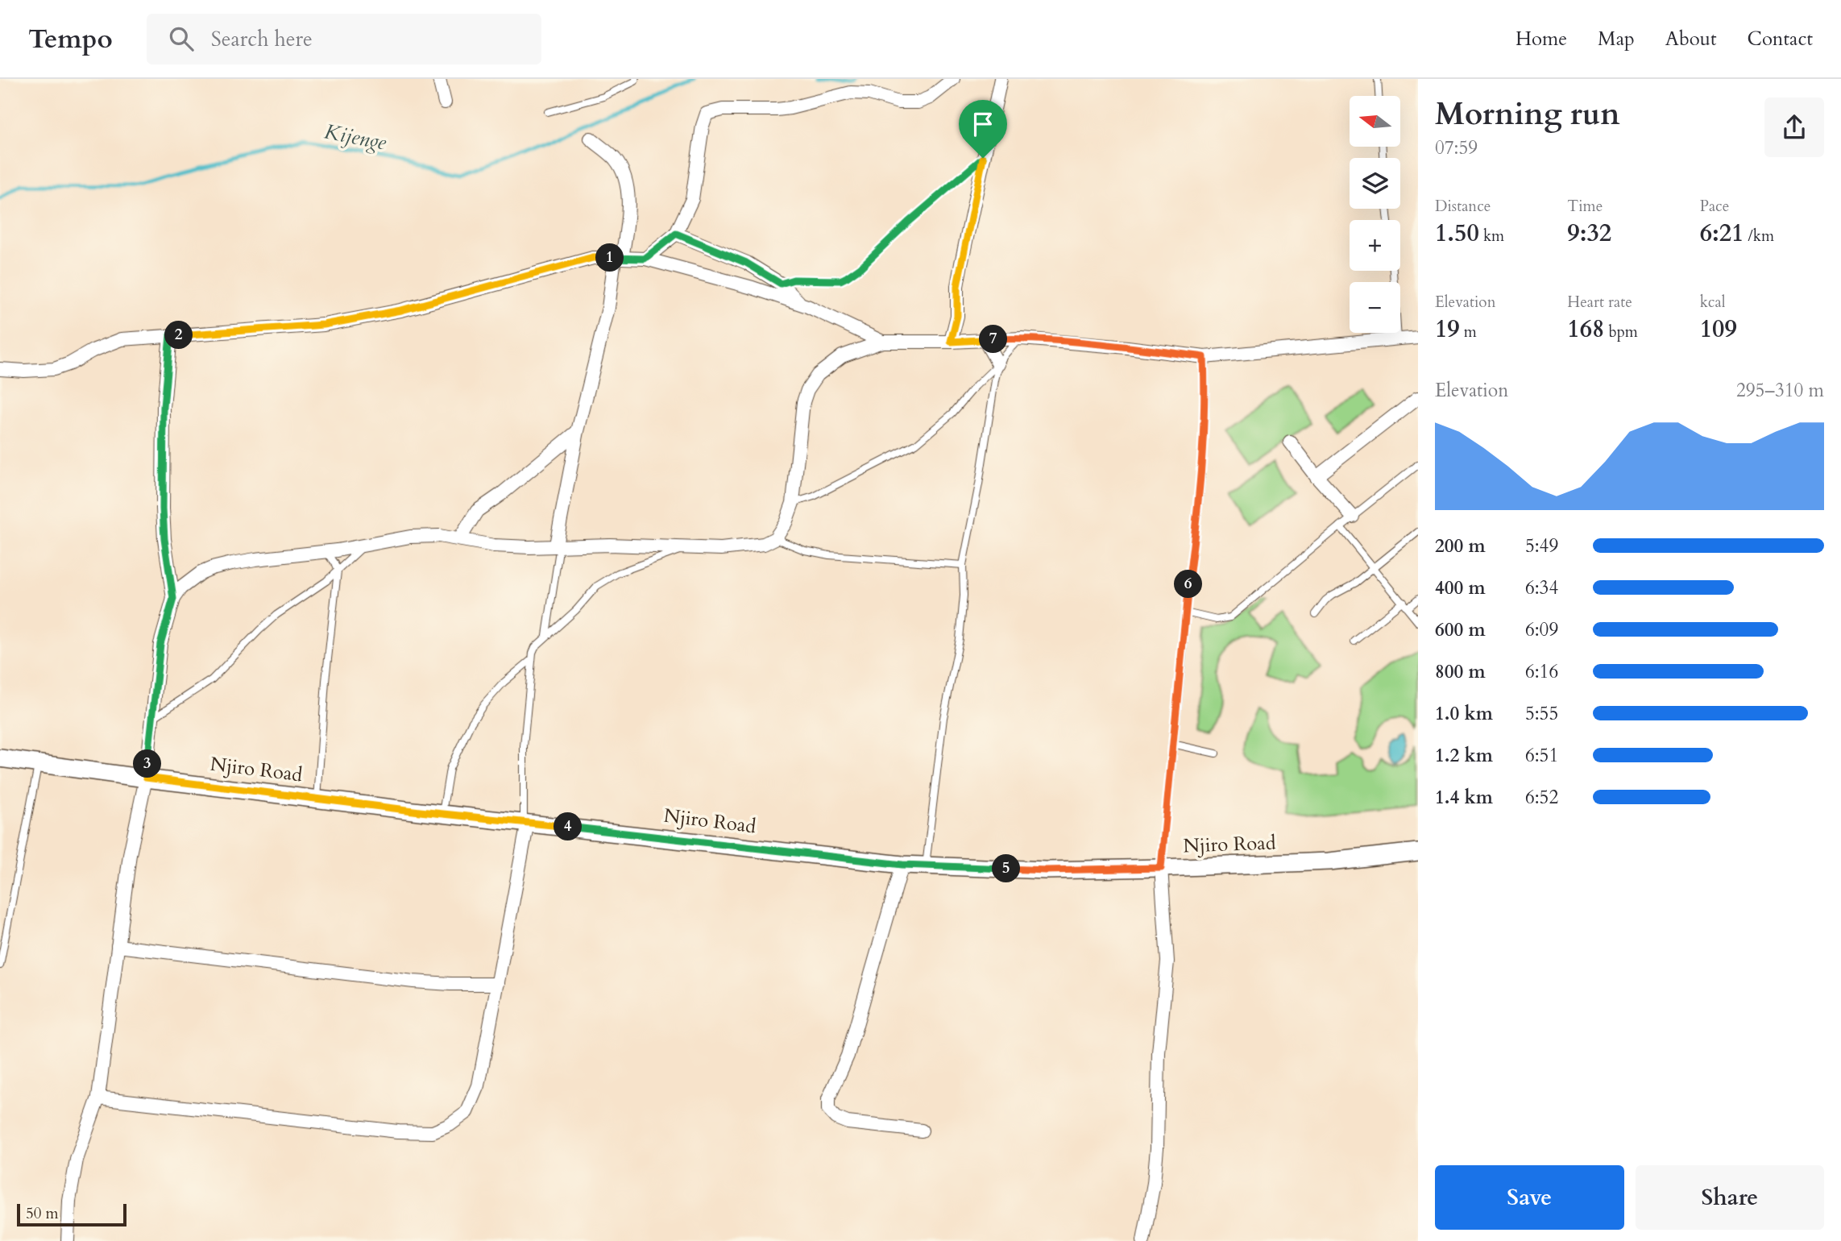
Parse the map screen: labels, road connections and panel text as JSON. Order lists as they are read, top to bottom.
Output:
{
  "streets": {
    "street": ["Njiro Road"]
  },
  "water": ["Kijenge"],
  "scale_bar": "50 m",
  "north": "left",
  "page": {
    "header": "Tempo",
    "search": "Search here",
    "nav": [
      "Home",
      "Map",
      "About",
      "Contact"
    ],
    "heading": ["Morning run", "07:59"],
    "map_buttons": ["+", "−"],
    "stats": [
      ["Distance", "1.50 km"],
      ["Time", "9:32"],
      ["Pace", "6:21 /km"],
      ["Elevation", "19 m"],
      ["Heart rate", "168 bpm"],
      ["kcal", "109"]
    ],
    "pins": [
      "1",
      "2",
      "7",
      "6",
      "3",
      "4",
      "5"
    ],
    "chart": ["Elevation", "295–310 m"],
    "list": [
      {
        "name": "200 m",
        "note": "5:49"
      },
      {
        "name": "400 m",
        "note": "6:34"
      },
      {
        "name": "600 m",
        "note": "6:09"
      },
      {
        "name": "800 m",
        "note": "6:16"
      },
      {
        "name": "1.0 km",
        "note": "5:55"
      },
      {
        "name": "1.2 km",
        "note": "6:51"
      },
      {
        "name": "1.4 km",
        "note": "6:52"
      }
    ],
    "buttons": ["Save", "Share"],
    "scale": "50 m"
  }
}
